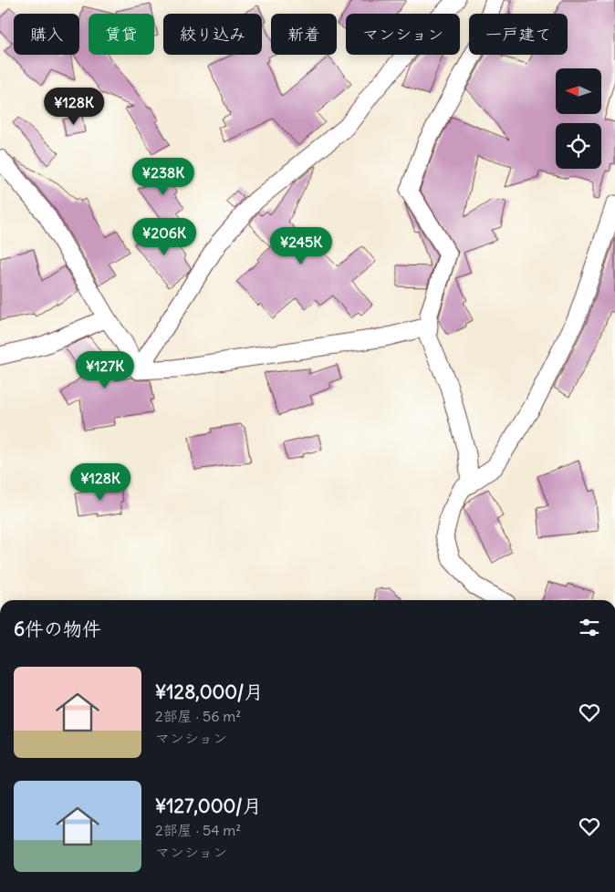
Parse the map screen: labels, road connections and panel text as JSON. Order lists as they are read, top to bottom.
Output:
{
  "north": "left",
  "page": {
    "chip": [
      "購入",
      "賃貸",
      "絞り込み",
      "新着",
      "マンション",
      "一戸建て"
    ],
    "price": [
      "¥128K",
      "¥238K",
      "¥206K",
      "¥245K",
      "¥127K",
      "¥128K"
    ],
    "heading": "6件の物件",
    "list": [
      {
        "name": "¥128,000/月",
        "note": "2部屋 · 56 m² · マンション"
      },
      {
        "name": "¥127,000/月",
        "note": "2部屋 · 54 m² · マンション"
      }
    ]
  }
}
